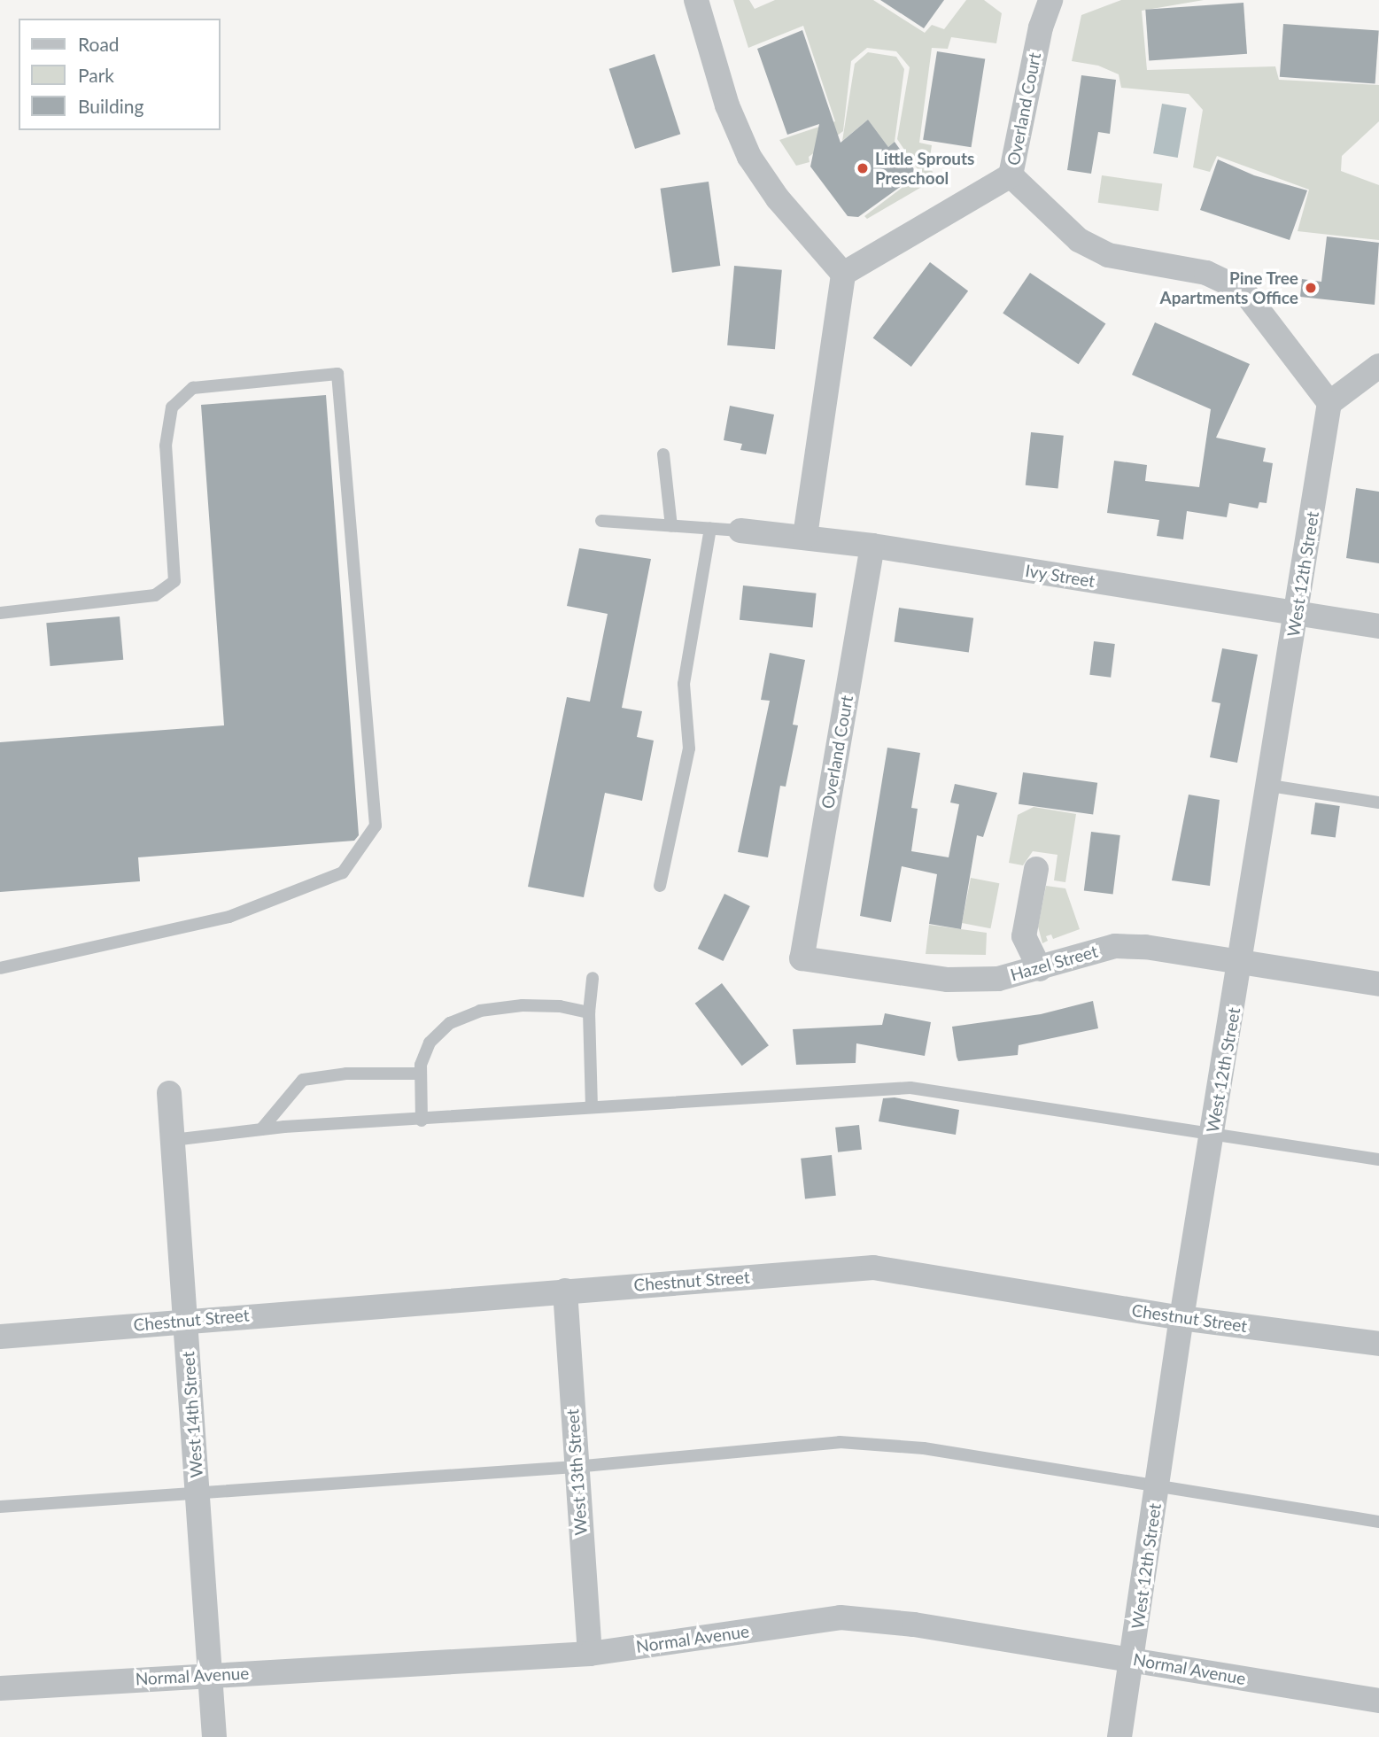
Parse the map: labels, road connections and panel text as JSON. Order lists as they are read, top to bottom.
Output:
{
  "streets": {
    "street": [
      "Overland Court",
      "West 12th Street",
      "Ivy Street",
      "Hazel Street",
      "Chestnut Street",
      "West 14th Street",
      "West 13th Street",
      "Normal Avenue"
    ]
  },
  "crossings": [
    ["Overland Court", "Ivy Street"],
    ["Overland Court", "Hazel Street"],
    ["West 12th Street", "Ivy Street"],
    ["West 12th Street", "Hazel Street"],
    ["West 12th Street", "Chestnut Street"],
    ["West 12th Street", "Normal Avenue"],
    ["Chestnut Street", "West 14th Street"],
    ["Chestnut Street", "West 13th Street"],
    ["West 14th Street", "Normal Avenue"],
    ["West 13th Street", "Normal Avenue"]
  ],
  "places": ["Little Sprouts Preschool", "Pine Tree Apartments Office"],
  "legend": ["Road", "Park", "Building"]
}
